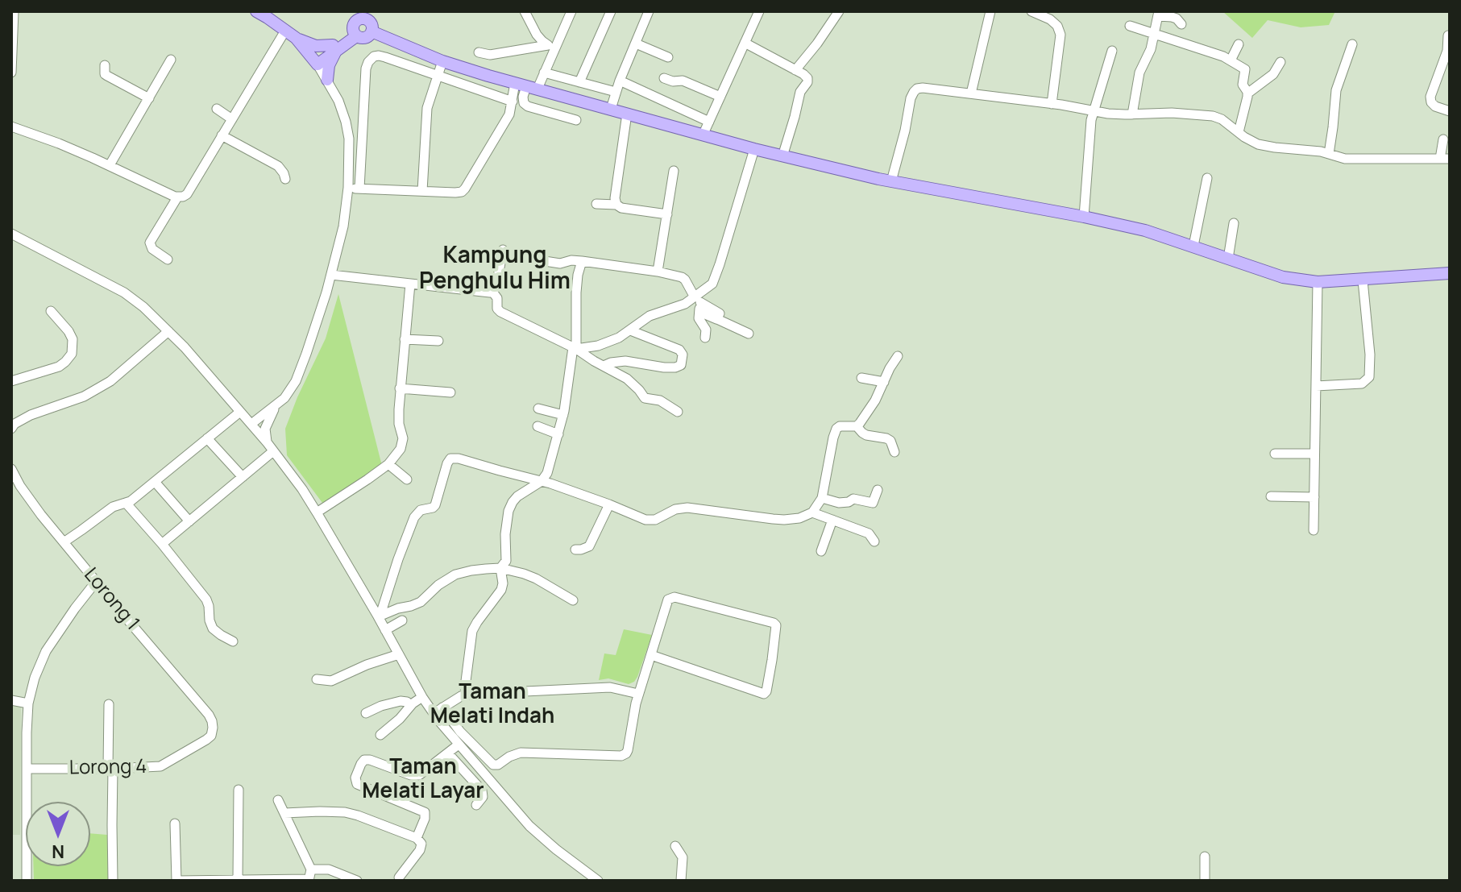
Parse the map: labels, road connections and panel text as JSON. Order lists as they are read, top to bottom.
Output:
{
  "streets": {
    "street": ["Lorong 1", "Lorong 4"]
  },
  "crossings": [
    ["Lorong 1", "Lorong 4"]
  ],
  "districts": ["Kampung Penghulu Him", "Taman Melati Indah", "Taman Melati Layar"],
  "north": "bottom"
}
